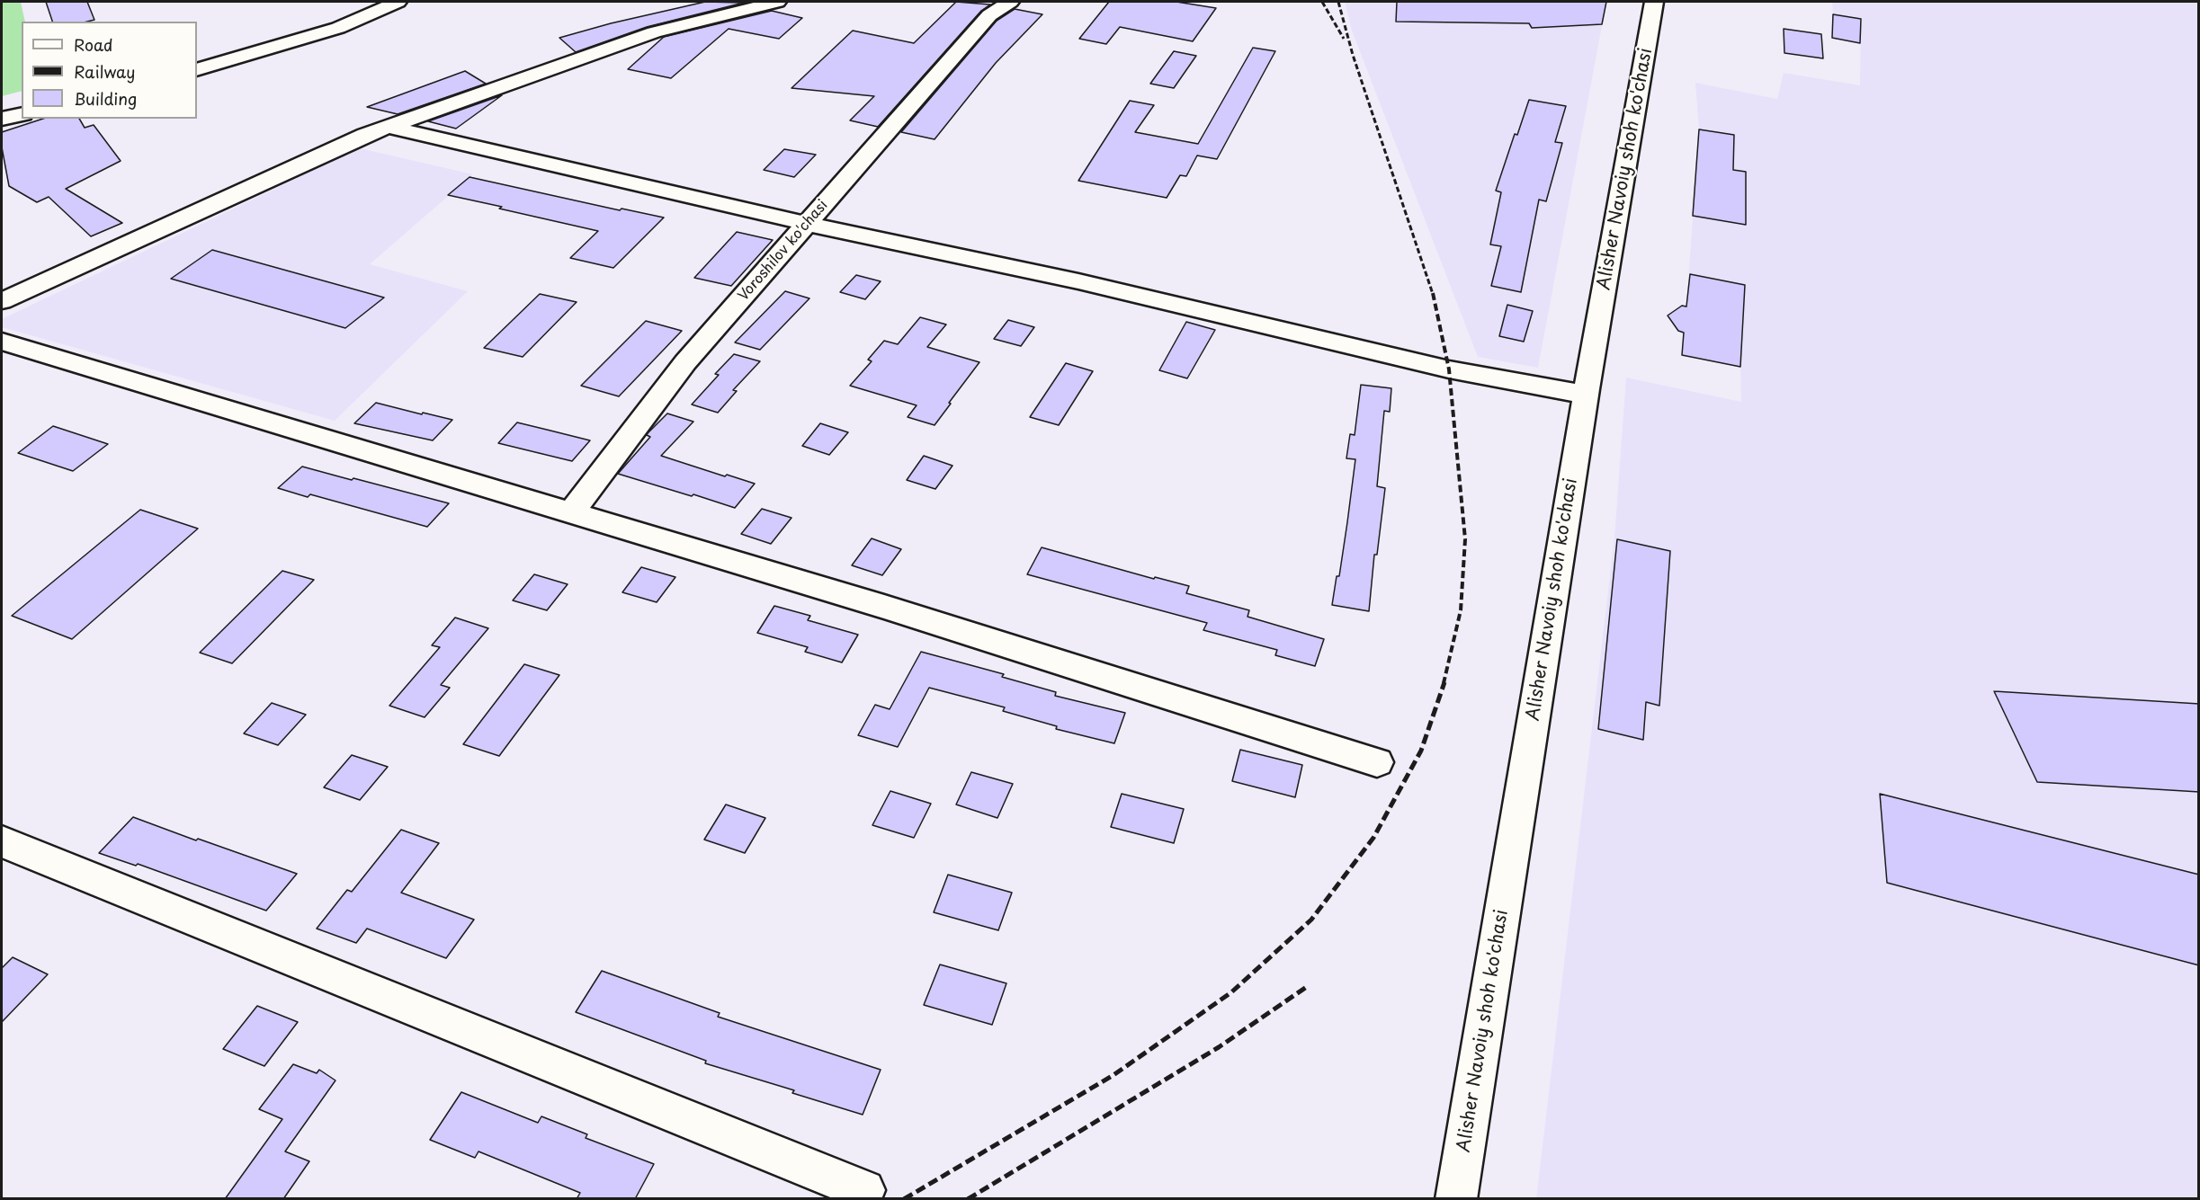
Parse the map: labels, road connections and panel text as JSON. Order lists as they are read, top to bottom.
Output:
{
  "streets": {
    "street": ["Alisher Navoiy shoh ko'chasi", "Voroshilov ko'chasi"]
  },
  "legend": ["Road", "Railway", "Building"]
}
